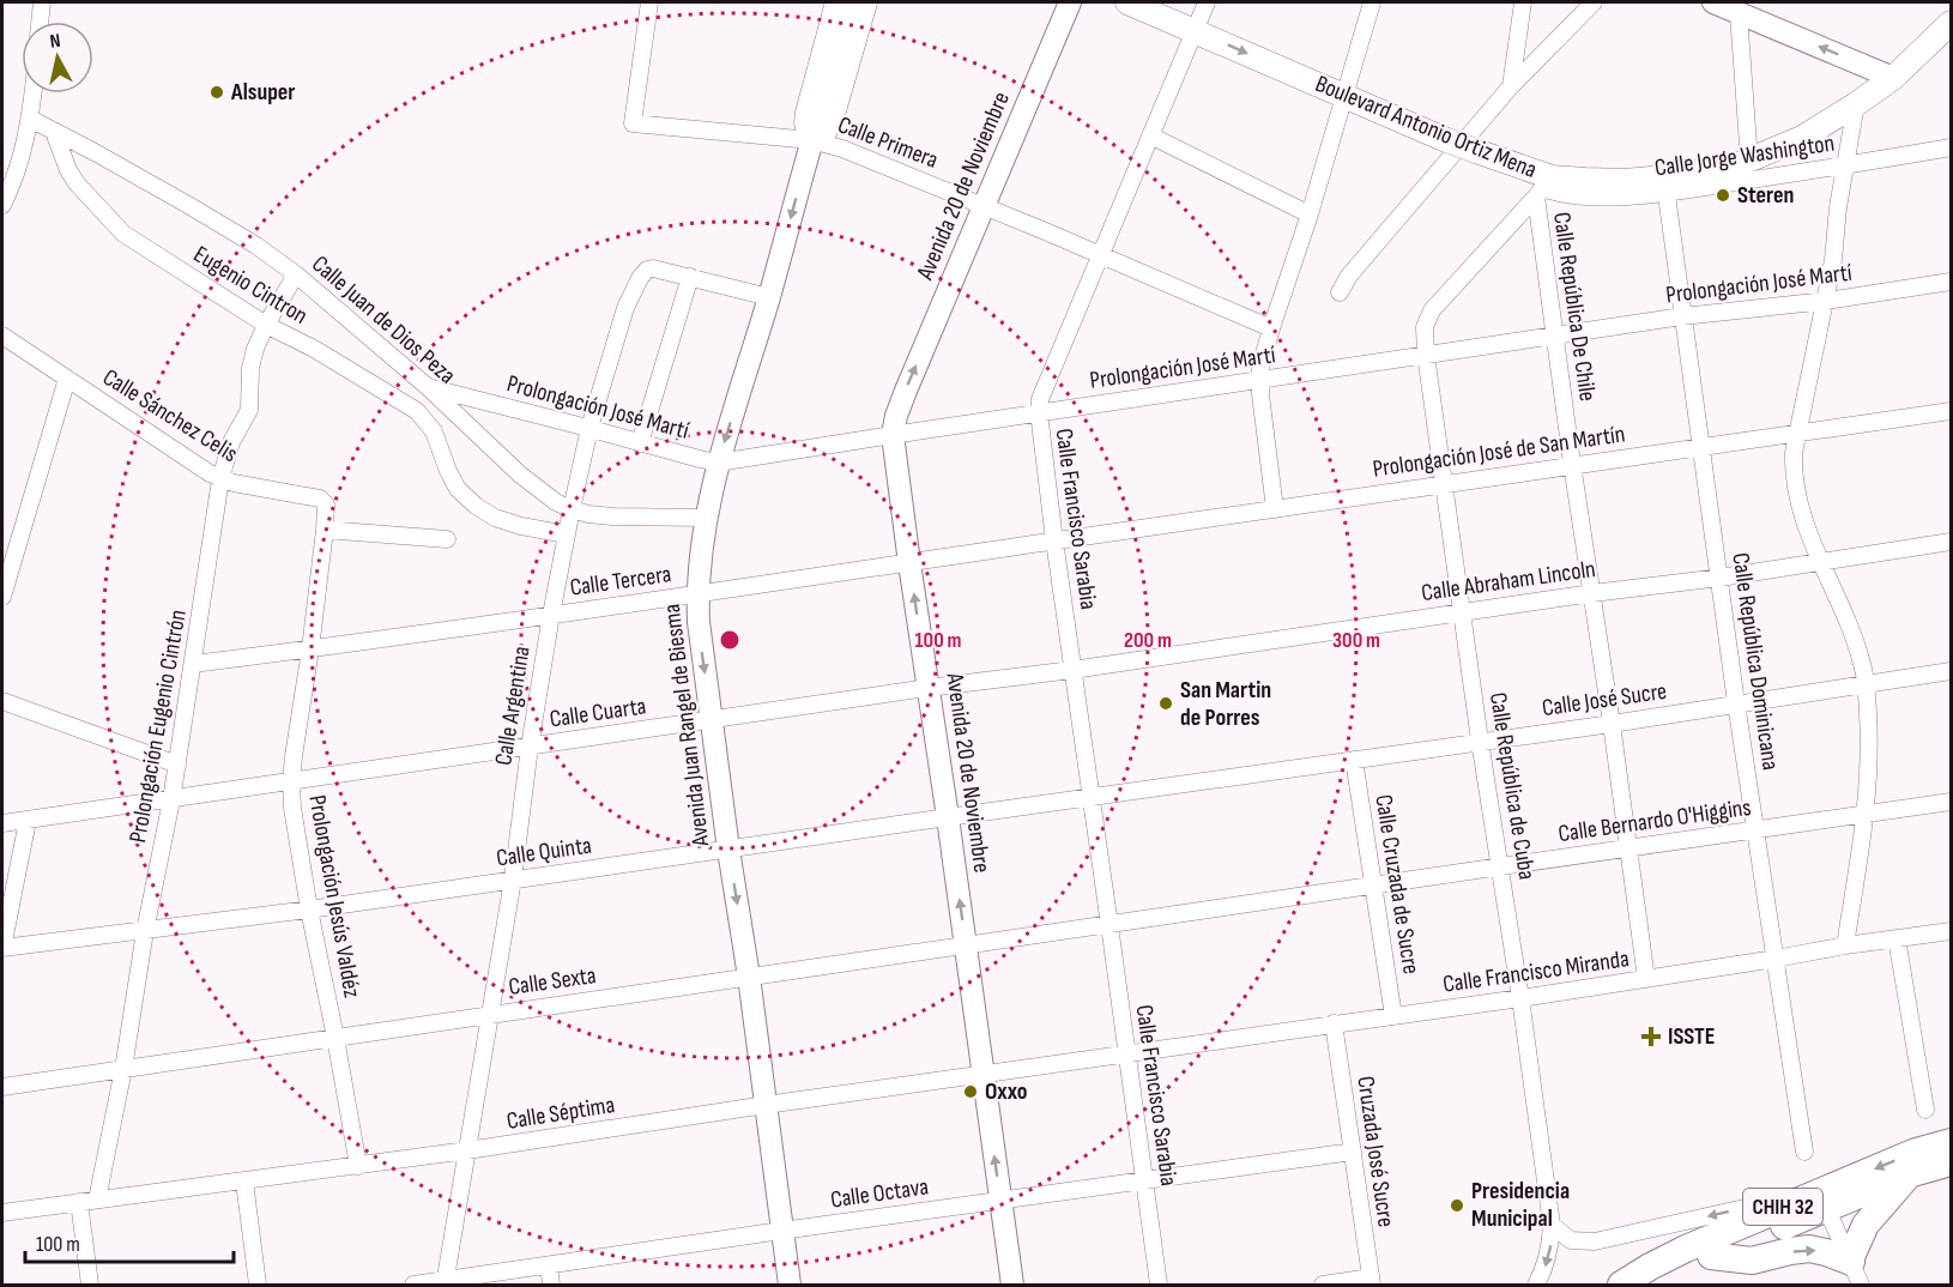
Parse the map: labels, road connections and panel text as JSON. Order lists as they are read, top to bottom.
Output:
{
  "streets": {
    "main road": ["Boulevard Antonio Ortiz Mena", "CHIH 32"],
    "street": [
      "Calle Primera",
      "Calle Jorge Washington",
      "Avenida 20 de Noviembre",
      "Prolongación José Martí",
      "Eugenio Cintron",
      "Calle República De Chile",
      "Calle Juan de Dios Peza",
      "Calle Sánchez Celis",
      "Prolongación José de San Martín",
      "Calle Francisco Sarabia",
      "Calle Tercera",
      "Calle Abraham Lincoln",
      "Calle República Dominicana",
      "Calle José Sucre",
      "Calle Argentina",
      "Calle Cuarta",
      "Avenida Juan Rangel de Biesma",
      "Prolongación Eugenio Cintrón",
      "Calle República de Cuba",
      "Calle Bernardo O'Higgins",
      "Calle Quinta",
      "Calle Cruzada de Sucre",
      "Prolongación Jesús Valdéz",
      "Calle Francisco Miranda",
      "Calle Sexta",
      "Calle Séptima",
      "Cruzada José Sucre",
      "Calle Octava"
    ]
  },
  "crossings": [
    ["Boulevard Antonio Ortiz Mena", "Calle Jorge Washington"],
    ["Boulevard Antonio Ortiz Mena", "Calle República De Chile"],
    ["Boulevard Antonio Ortiz Mena", "Calle Francisco Sarabia"],
    ["Boulevard Antonio Ortiz Mena", "Calle República Dominicana"],
    ["Boulevard Antonio Ortiz Mena", "Calle República de Cuba"],
    ["Calle Primera", "Avenida 20 de Noviembre"],
    ["Calle Primera", "Calle Francisco Sarabia"],
    ["Calle Primera", "Avenida Juan Rangel de Biesma"],
    ["Calle Jorge Washington", "Calle República Dominicana"],
    ["Avenida 20 de Noviembre", "Prolongación José Martí"],
    ["Avenida 20 de Noviembre", "Calle Tercera"],
    ["Avenida 20 de Noviembre", "Calle Cuarta"],
    ["Avenida 20 de Noviembre", "Calle Quinta"],
    ["Avenida 20 de Noviembre", "Calle Sexta"],
    ["Avenida 20 de Noviembre", "Calle Séptima"],
    ["Avenida 20 de Noviembre", "Calle Octava"],
    ["Prolongación José Martí", "Calle República De Chile"],
    ["Prolongación José Martí", "Calle Juan de Dios Peza"],
    ["Prolongación José Martí", "Calle Francisco Sarabia"],
    ["Prolongación José Martí", "Calle República Dominicana"],
    ["Prolongación José Martí", "Calle Argentina"],
    ["Prolongación José Martí", "Avenida Juan Rangel de Biesma"],
    ["Prolongación José Martí", "Calle República de Cuba"],
    ["Eugenio Cintron", "Calle Juan de Dios Peza"],
    ["Eugenio Cintron", "Prolongación Eugenio Cintrón"],
    ["Calle República De Chile", "Prolongación José de San Martín"],
    ["Calle República De Chile", "Calle Abraham Lincoln"],
    ["Calle República De Chile", "Calle José Sucre"],
    ["Calle República De Chile", "Calle República de Cuba"],
    ["Calle República De Chile", "Calle Bernardo O'Higgins"],
    ["Calle República De Chile", "Calle Francisco Miranda"],
    ["Calle Juan de Dios Peza", "Calle Argentina"],
    ["Calle Juan de Dios Peza", "Avenida Juan Rangel de Biesma"],
    ["Calle Juan de Dios Peza", "Prolongación Eugenio Cintrón"],
    ["Calle Sánchez Celis", "Prolongación Eugenio Cintrón"],
    ["Calle Sánchez Celis", "Prolongación Jesús Valdéz"],
    ["Prolongación José de San Martín", "Calle Francisco Sarabia"],
    ["Prolongación José de San Martín", "Calle Tercera"],
    ["Prolongación José de San Martín", "Calle República Dominicana"],
    ["Prolongación José de San Martín", "Calle República de Cuba"],
    ["Calle Francisco Sarabia", "Calle Tercera"],
    ["Calle Francisco Sarabia", "Calle Abraham Lincoln"],
    ["Calle Francisco Sarabia", "Calle José Sucre"],
    ["Calle Francisco Sarabia", "Calle Cuarta"],
    ["Calle Francisco Sarabia", "Calle Bernardo O'Higgins"],
    ["Calle Francisco Sarabia", "Calle Quinta"],
    ["Calle Francisco Sarabia", "Calle Francisco Miranda"],
    ["Calle Francisco Sarabia", "Calle Sexta"],
    ["Calle Francisco Sarabia", "Calle Séptima"],
    ["Calle Francisco Sarabia", "Calle Octava"],
    ["Calle Tercera", "Calle Argentina"],
    ["Calle Tercera", "Avenida Juan Rangel de Biesma"],
    ["Calle Tercera", "Prolongación Eugenio Cintrón"],
    ["Calle Tercera", "Prolongación Jesús Valdéz"],
    ["Calle Abraham Lincoln", "Calle República Dominicana"],
    ["Calle Abraham Lincoln", "Calle Cuarta"],
    ["Calle Abraham Lincoln", "Calle República de Cuba"],
    ["Calle República Dominicana", "Calle José Sucre"],
    ["Calle República Dominicana", "Calle Bernardo O'Higgins"],
    ["Calle República Dominicana", "Calle Francisco Miranda"],
    ["Calle José Sucre", "Calle República de Cuba"],
    ["Calle José Sucre", "Calle Quinta"],
    ["Calle José Sucre", "Calle Cruzada de Sucre"],
    ["Calle Argentina", "Calle Cuarta"],
    ["Calle Argentina", "Avenida Juan Rangel de Biesma"],
    ["Calle Argentina", "Calle Quinta"],
    ["Calle Argentina", "Calle Sexta"],
    ["Calle Argentina", "Calle Séptima"],
    ["Calle Argentina", "Calle Octava"],
    ["Calle Cuarta", "Avenida Juan Rangel de Biesma"],
    ["Calle Cuarta", "Prolongación Eugenio Cintrón"],
    ["Calle Cuarta", "Prolongación Jesús Valdéz"],
    ["Avenida Juan Rangel de Biesma", "Calle Quinta"],
    ["Avenida Juan Rangel de Biesma", "Calle Sexta"],
    ["Avenida Juan Rangel de Biesma", "Calle Séptima"],
    ["Avenida Juan Rangel de Biesma", "Calle Octava"],
    ["Prolongación Eugenio Cintrón", "Calle Quinta"],
    ["Prolongación Eugenio Cintrón", "Calle Sexta"],
    ["Prolongación Eugenio Cintrón", "Calle Séptima"],
    ["Calle República de Cuba", "Calle Bernardo O'Higgins"],
    ["Calle República de Cuba", "Calle Francisco Miranda"],
    ["Calle Bernardo O'Higgins", "Calle Cruzada de Sucre"],
    ["Calle Bernardo O'Higgins", "Calle Sexta"],
    ["Calle Quinta", "Prolongación Jesús Valdéz"],
    ["Calle Cruzada de Sucre", "Calle Francisco Miranda"],
    ["Prolongación Jesús Valdéz", "Calle Sexta"],
    ["Prolongación Jesús Valdéz", "Calle Séptima"],
    ["Calle Francisco Miranda", "Calle Séptima"],
    ["Calle Francisco Miranda", "Cruzada José Sucre"],
    ["Cruzada José Sucre", "Calle Octava"]
  ],
  "one_way": ["Avenida 20 de Noviembre", "Avenida Juan Rangel de Biesma"],
  "places": {
    "other": [
      "Alsuper",
      "Steren",
      "San Martin de Porres",
      "Oxxo",
      "Presidencia Municipal"
    ],
    "health": ["ISSTE"]
  },
  "scale_bar": "100 m",
  "north": "top",
  "rings": ["100 m", "200 m", "300 m"]
}
